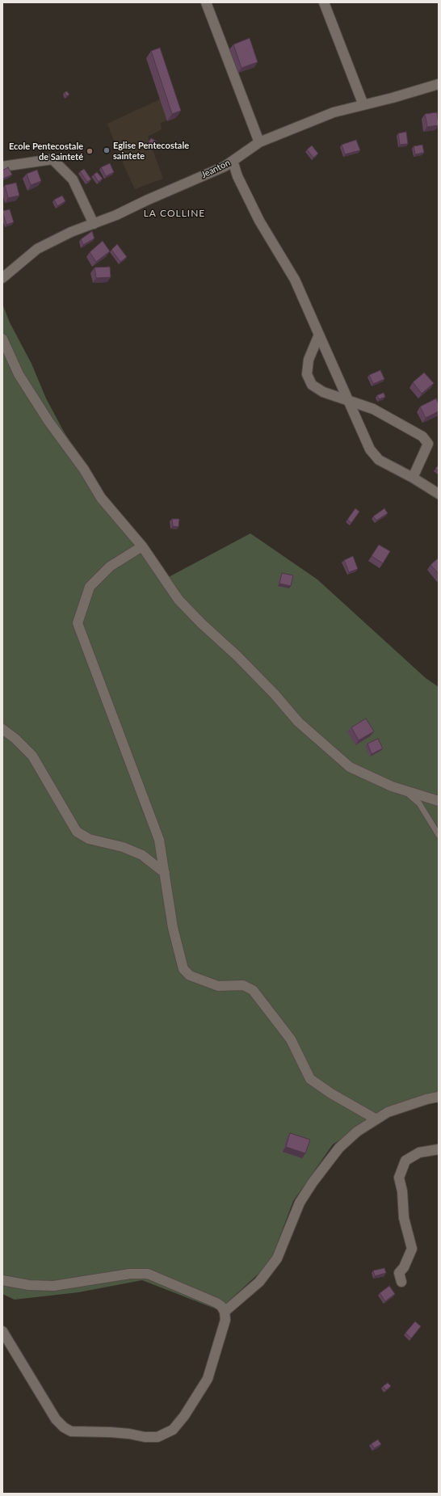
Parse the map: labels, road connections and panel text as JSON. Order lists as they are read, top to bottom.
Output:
{
  "streets": {
    "street": ["Jeanton"]
  },
  "districts": ["LA COLLINE"],
  "places": ["Eglise Pentecostale saintete", "Ecole Pentecostale de Sainteté"]
}
